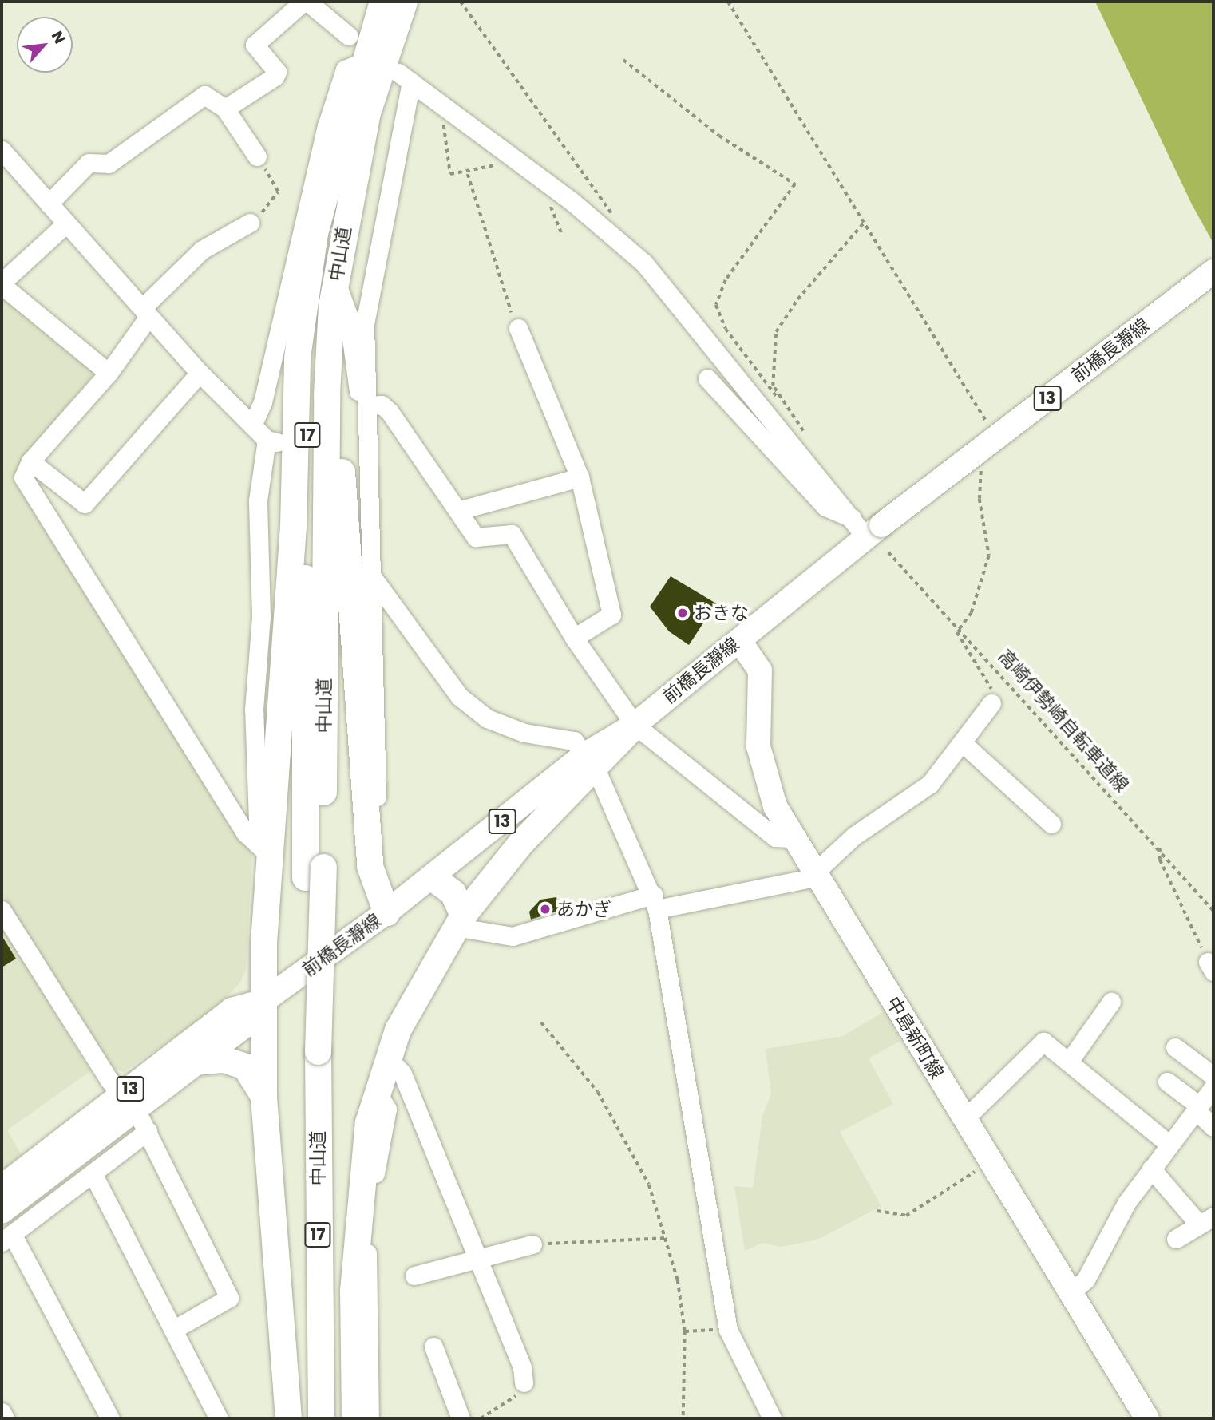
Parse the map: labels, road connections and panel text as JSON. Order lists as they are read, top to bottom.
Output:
{
  "streets": {
    "highway": ["中山道", "17"],
    "main road": ["前橋長瀞線", "13", "中島新町線"],
    "path": ["高崎伊勢崎自転車道線"]
  },
  "crossings": [
    ["中山道", "17"],
    ["前橋長瀞線", "17"],
    ["前橋長瀞線", "中島新町線"]
  ],
  "places": ["おきな", "あかぎ"],
  "north": "top right"
}
